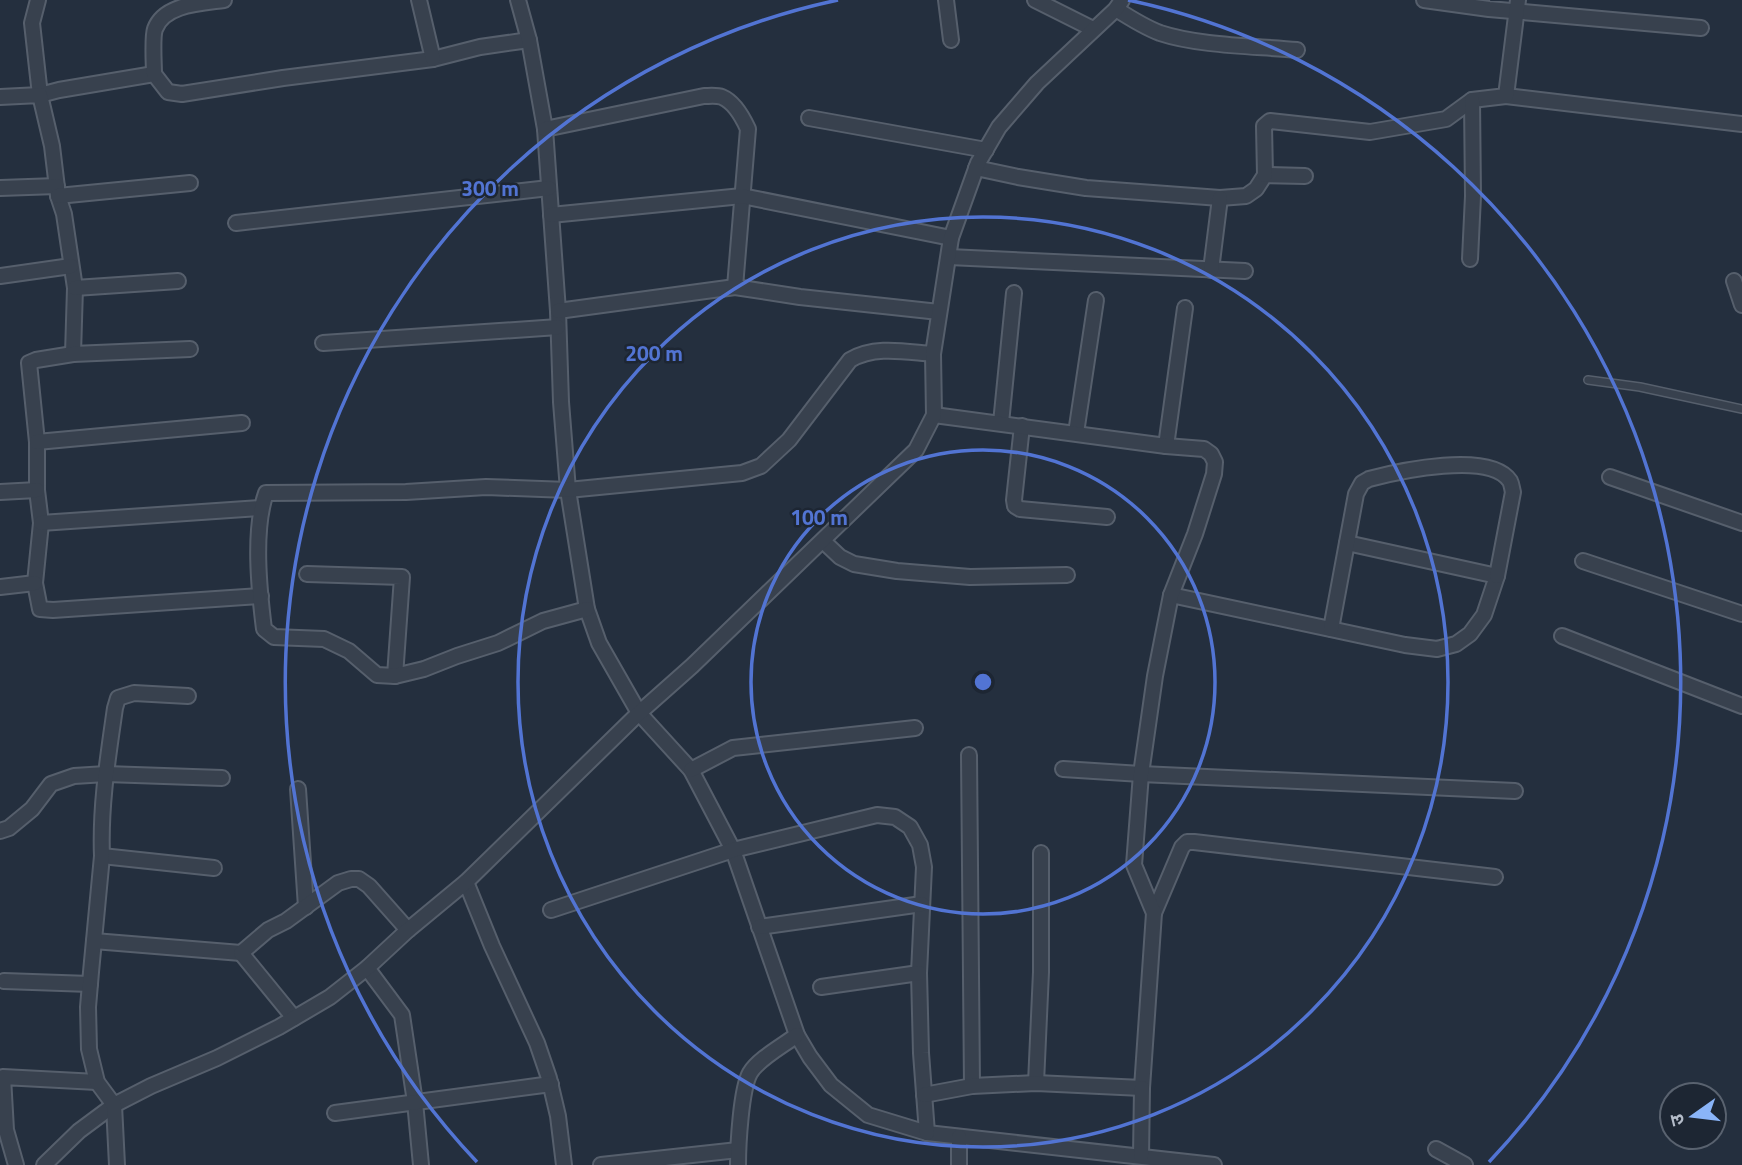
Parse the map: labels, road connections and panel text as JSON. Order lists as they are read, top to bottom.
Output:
{
  "north": "left",
  "rings": ["300 m", "200 m", "100 m"]
}
